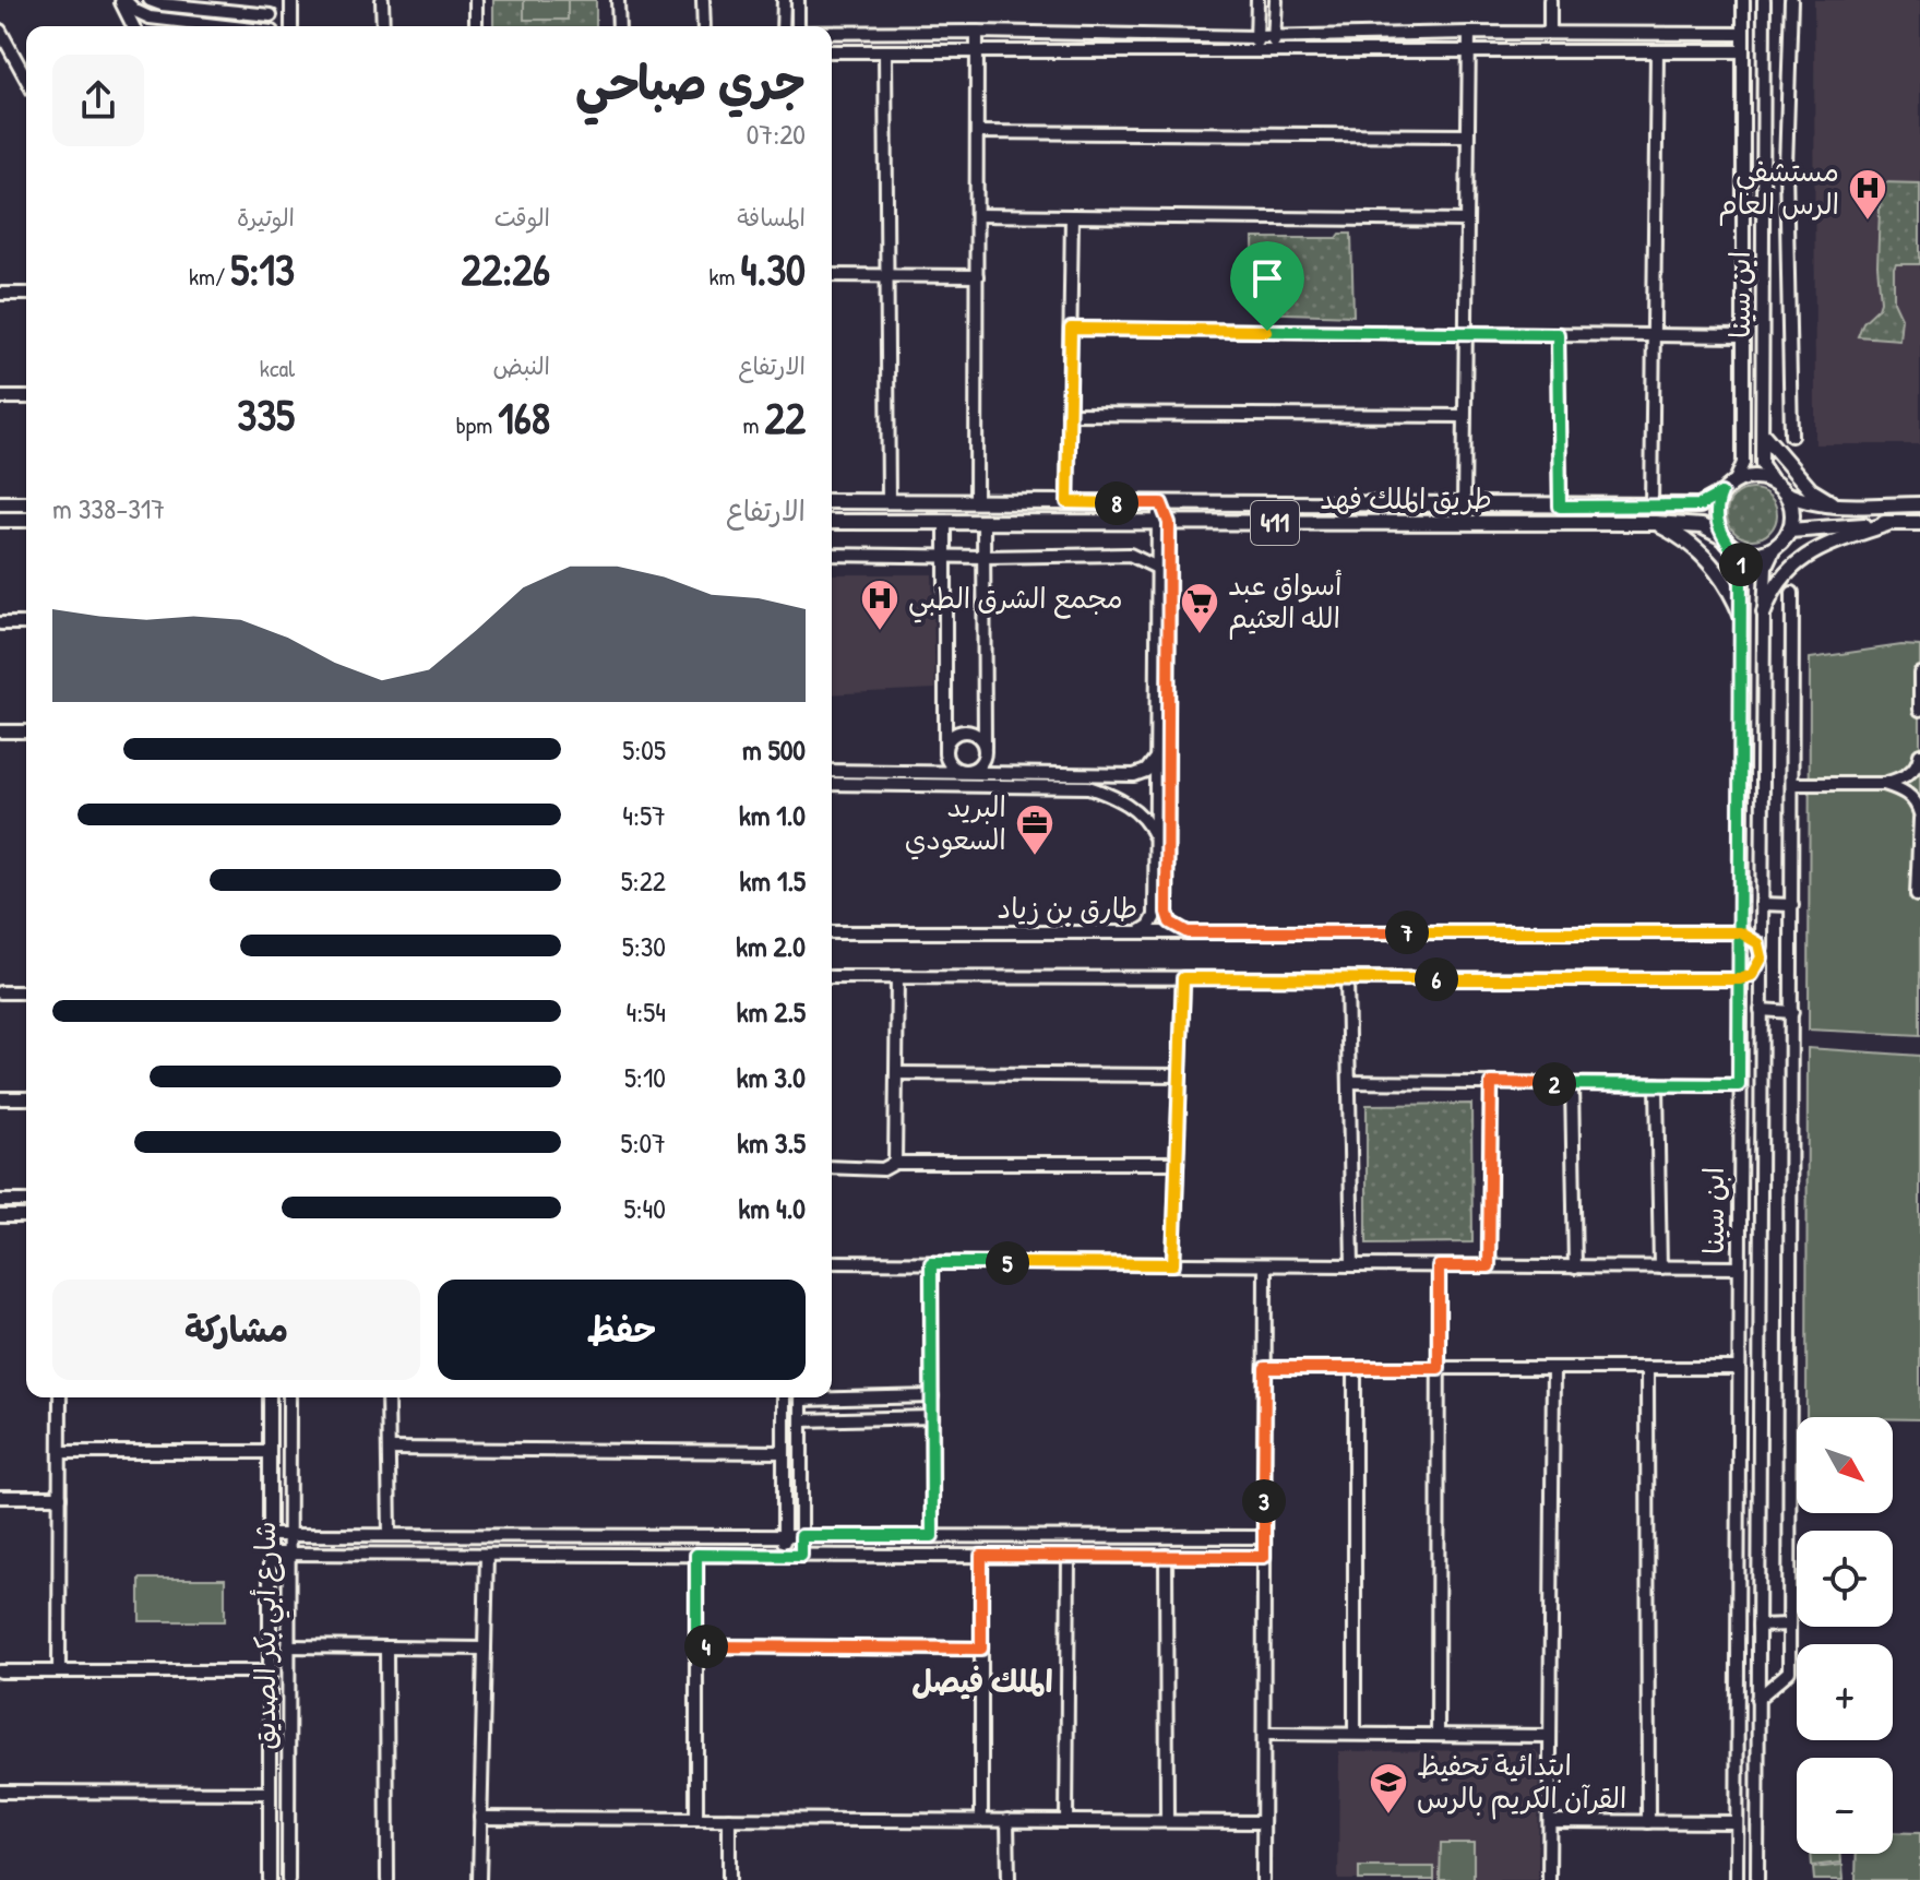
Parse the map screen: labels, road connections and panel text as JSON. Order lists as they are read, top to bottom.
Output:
{
  "streets": {
    "main road": ["طريق الملك فهد", "411"],
    "street": ["ابن سينا", "طارق بن زياد", "شارع أبي بكر الصديق"]
  },
  "crossings": [
    ["ابن سينا", "طريق الملك فهد"],
    ["ابن سينا", "411"],
    ["ابن سينا", "طارق بن زياد"],
    ["طريق الملك فهد", "411"]
  ],
  "districts": ["الملك فيصل"],
  "places": {
    "hospital": ["مستشفي الرس العام", "مجمع الشرق الطبي"],
    "supermarket": ["أسواق عبد الله العثيم"],
    "office": ["البريد السعودي"],
    "school or university": ["ابتدائية تحفيظ القرآن الكريم بالرس"]
  },
  "north": "bottom right",
  "page": {
    "heading": ["جري صباحي", "07:20"],
    "stats": [
      ["المسافة", "4.30 km"],
      ["الوقت", "22:26"],
      ["الوتيرة", "5:13 /km"],
      ["الارتفاع", "22 m"],
      ["النبض", "168 bpm"],
      ["kcal", "335"]
    ],
    "chart": ["الارتفاع", "317–338 m"],
    "pins": [
      "8",
      "1",
      "7",
      "6",
      "2",
      "5",
      "3",
      "4"
    ],
    "list": [
      {
        "name": "500 m",
        "note": "5:05"
      },
      {
        "name": "1.0 km",
        "note": "4:57"
      },
      {
        "name": "1.5 km",
        "note": "5:22"
      },
      {
        "name": "2.0 km",
        "note": "5:30"
      },
      {
        "name": "2.5 km",
        "note": "4:54"
      },
      {
        "name": "3.0 km",
        "note": "5:10"
      },
      {
        "name": "3.5 km",
        "note": "5:07"
      },
      {
        "name": "4.0 km",
        "note": "5:40"
      }
    ],
    "buttons": ["حفظ", "مشاركة"],
    "map_buttons": ["+", "−"]
  }
}
